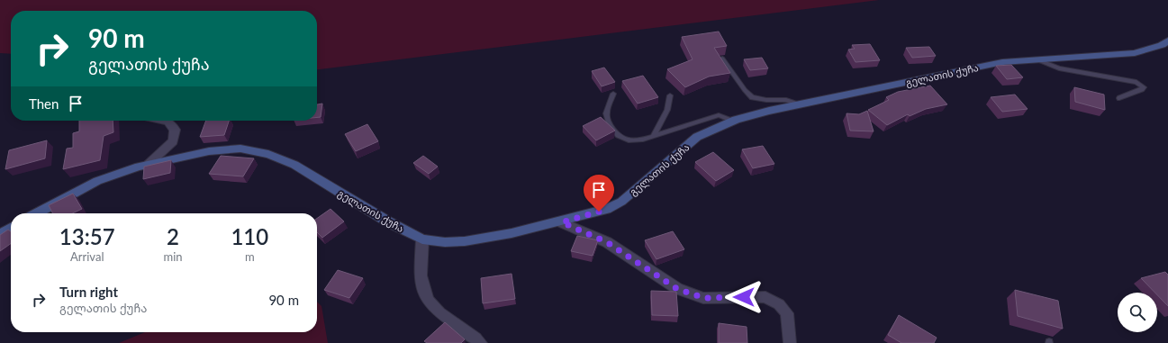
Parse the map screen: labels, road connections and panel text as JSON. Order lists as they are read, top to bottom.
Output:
{
  "streets": {
    "main road": ["გელათის ქუჩა"]
  },
  "page": {
    "turn": ["90 m", "გელათის ქუჩა"],
    "then": "Then",
    "eta": [
      "13:57",
      "Arrival",
      "2",
      "min",
      "110",
      "m"
    ],
    "list": [
      {
        "name": "Turn right",
        "note": "გელათის ქუჩა",
        "value": "90 m"
      }
    ]
  }
}
